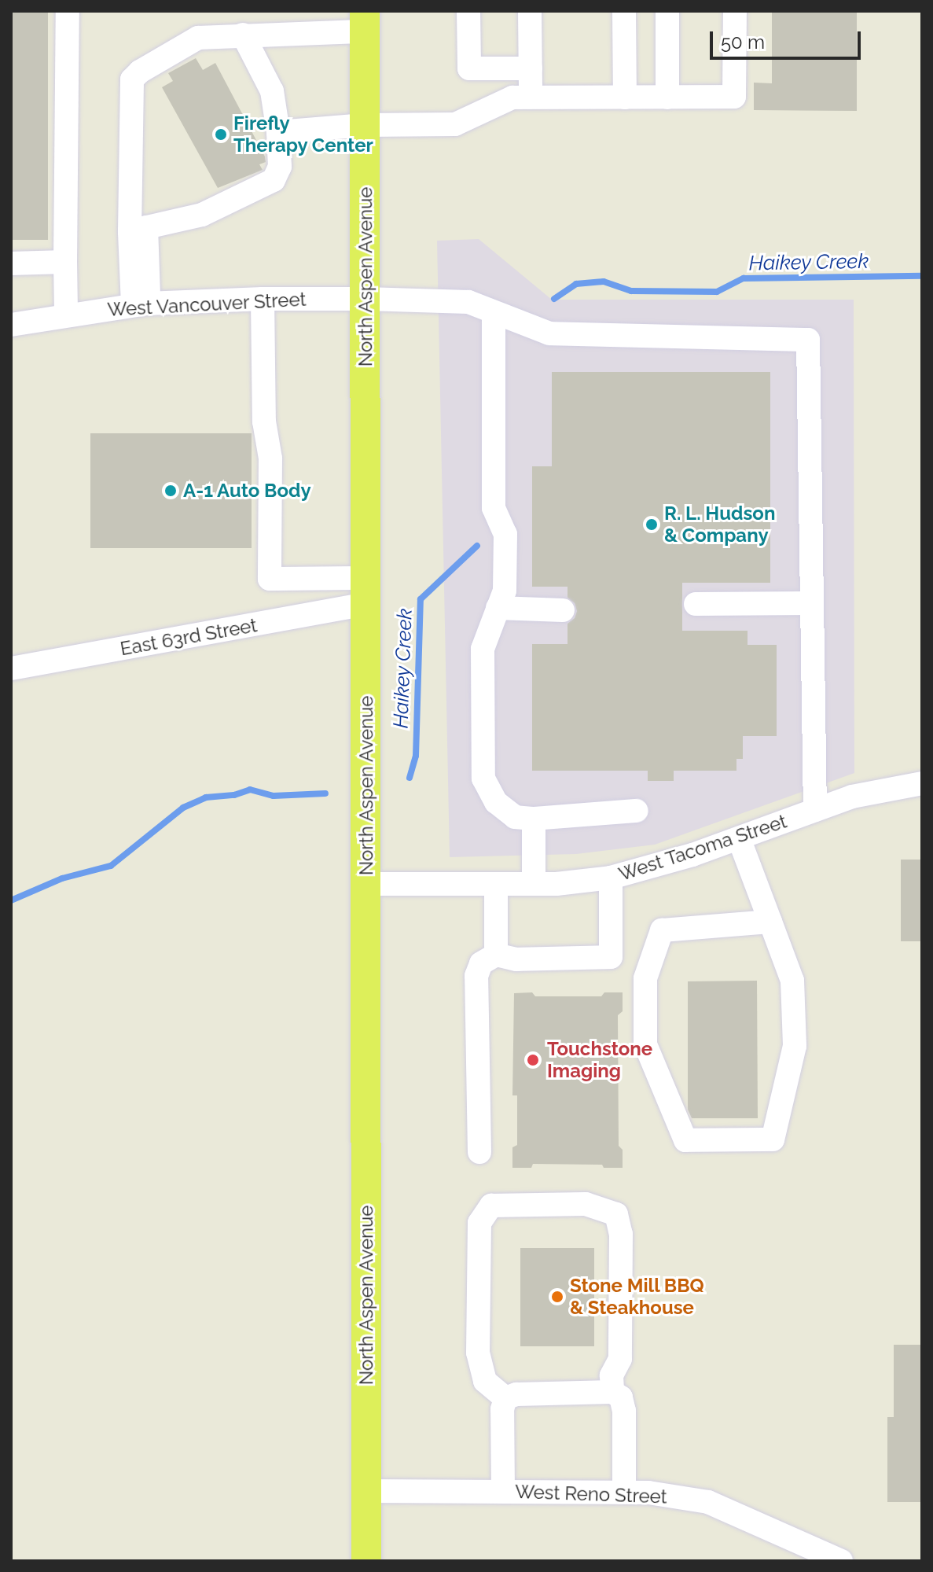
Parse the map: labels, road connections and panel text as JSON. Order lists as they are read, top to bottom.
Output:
{
  "streets": {
    "main road": ["North Aspen Avenue"],
    "street": [
      "West Vancouver Street",
      "East 63rd Street",
      "West Tacoma Street",
      "West Reno Street"
    ]
  },
  "crossings": [
    ["North Aspen Avenue", "West Vancouver Street"],
    ["North Aspen Avenue", "East 63rd Street"],
    ["North Aspen Avenue", "West Tacoma Street"],
    ["North Aspen Avenue", "West Reno Street"]
  ],
  "water": ["Haikey Creek"],
  "places": [
    "Firefly Therapy Center",
    "A-1 Auto Body",
    "R. L. Hudson & Company",
    "Touchstone Imaging",
    "Stone Mill BBQ & Steakhouse"
  ],
  "scale_bar": "50 m"
}
